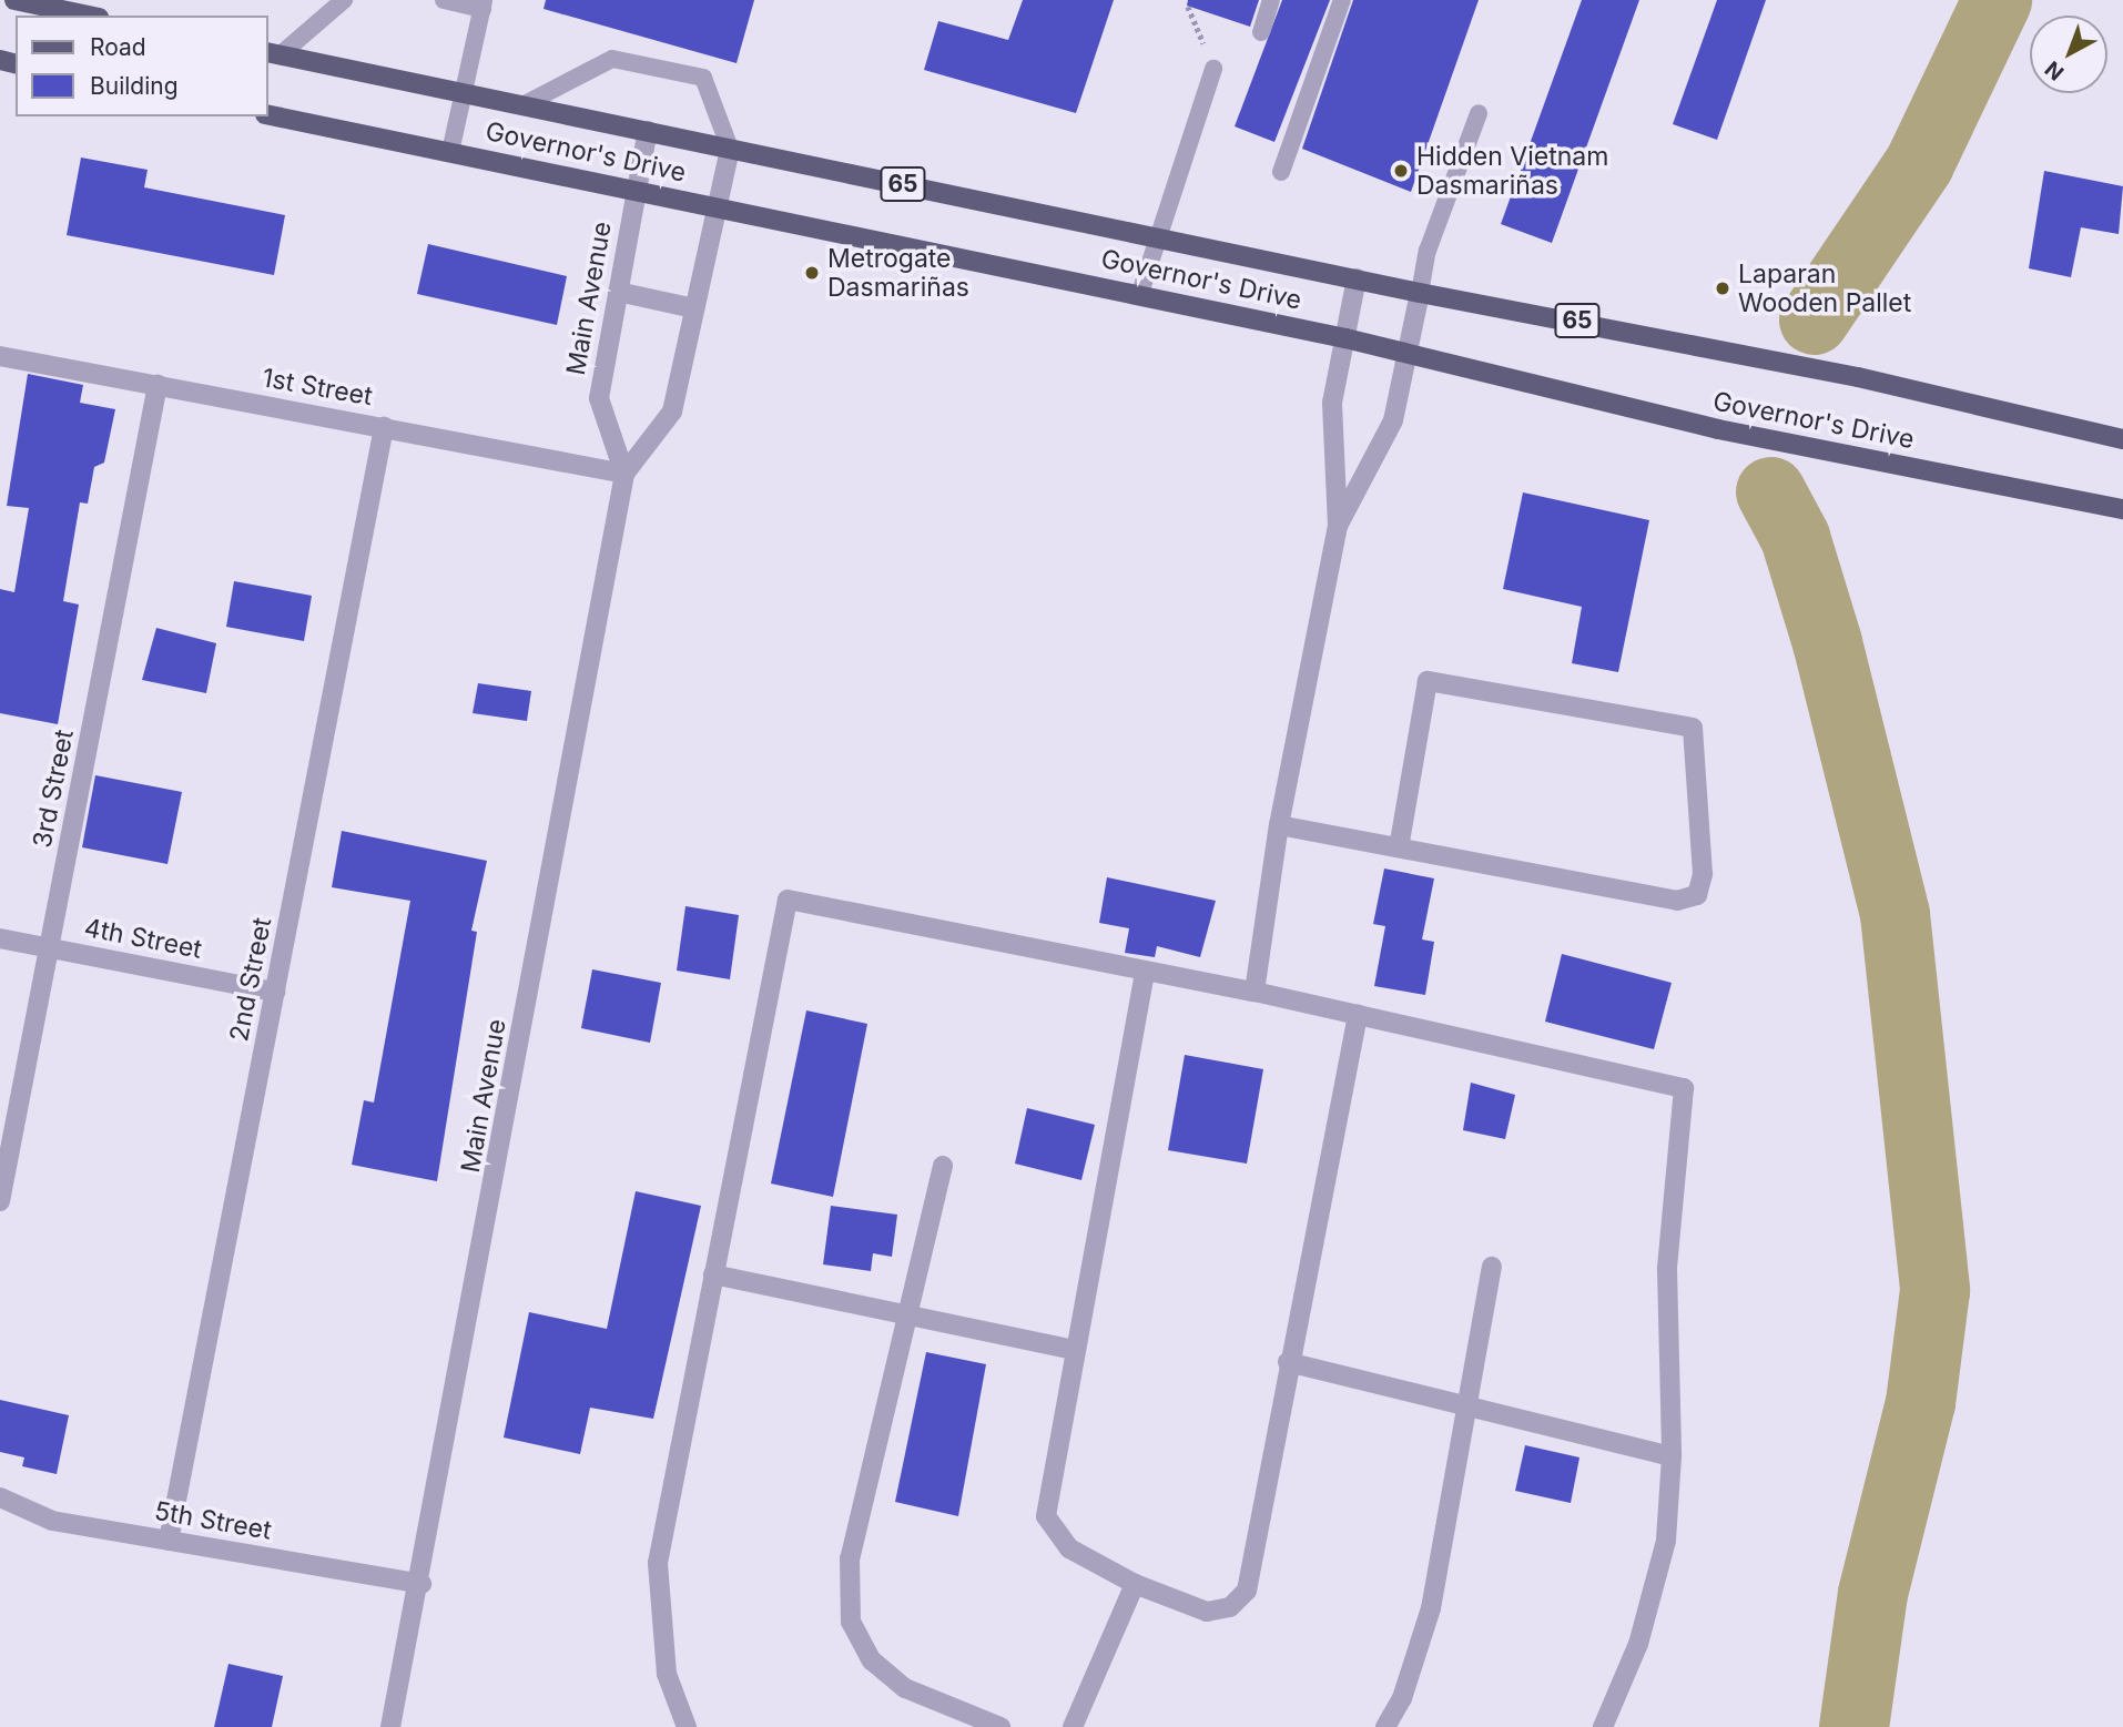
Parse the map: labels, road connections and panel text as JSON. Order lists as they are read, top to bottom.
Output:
{
  "streets": {
    "main road": ["Governor's Drive", "65"],
    "street": [
      "Main Avenue",
      "1st Street",
      "3rd Street",
      "4th Street",
      "2nd Street",
      "5th Street"
    ]
  },
  "crossings": [
    ["Governor's Drive", "Main Avenue"],
    ["Main Avenue", "1st Street"],
    ["Main Avenue", "5th Street"],
    ["1st Street", "3rd Street"],
    ["1st Street", "2nd Street"],
    ["3rd Street", "4th Street"],
    ["4th Street", "2nd Street"],
    ["2nd Street", "5th Street"]
  ],
  "places": ["Hidden Vietnam Dasmariñas", "Metrogate Dasmariñas", "Laparan Wooden Pallet"],
  "legend": ["Road", "Building"],
  "north": "bottom left"
}
